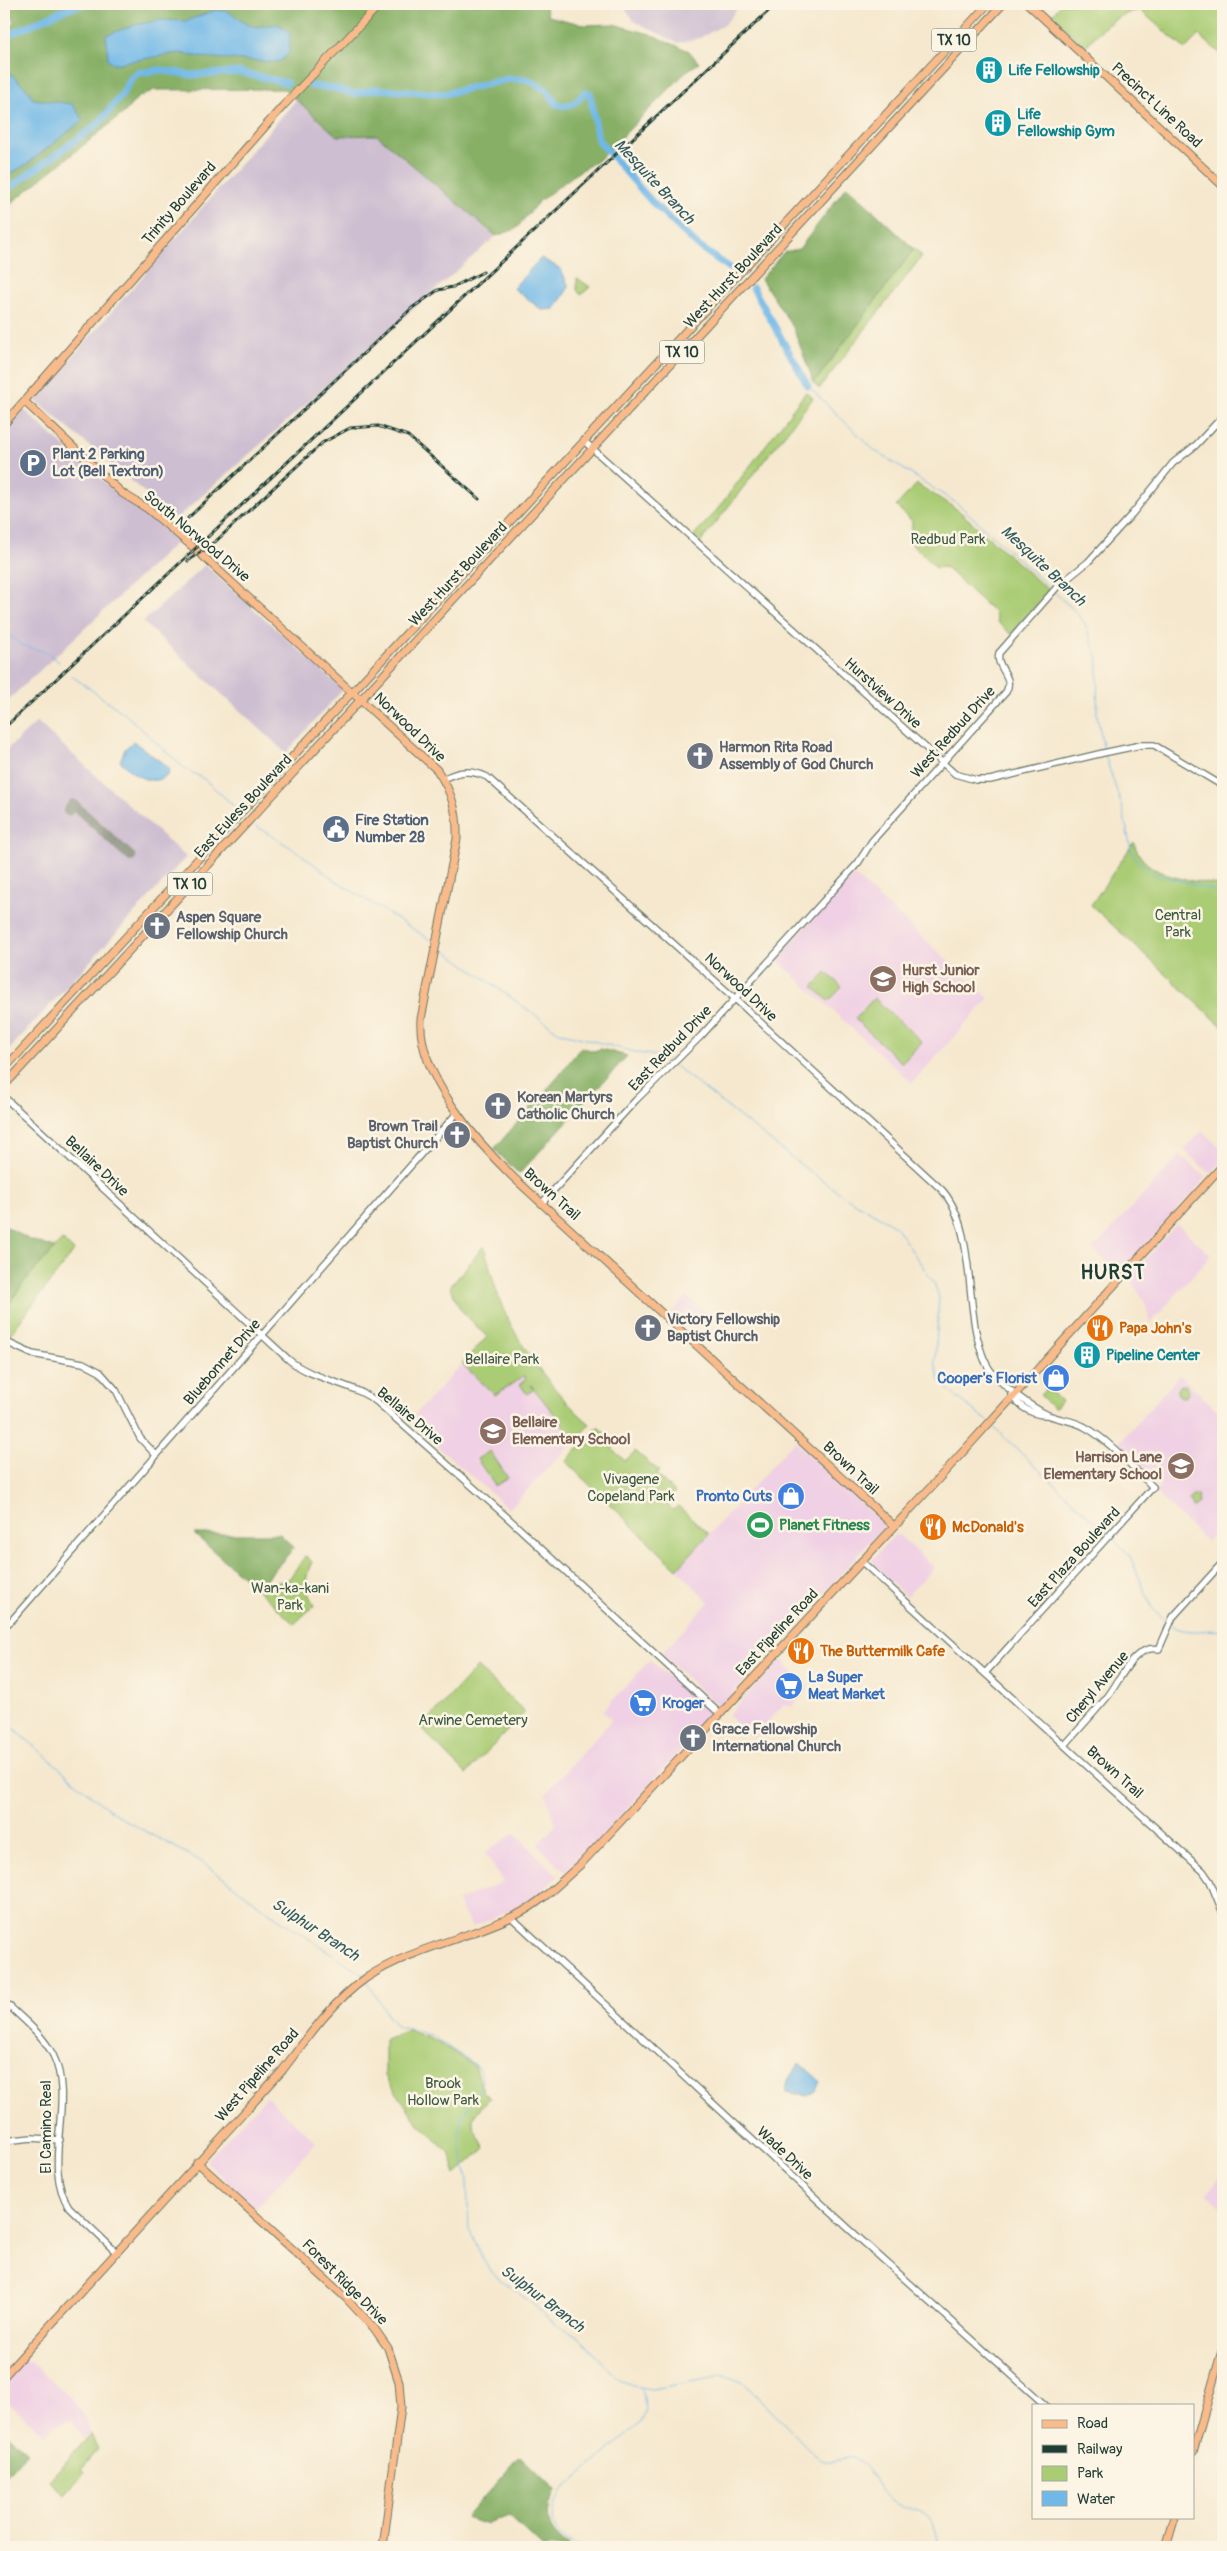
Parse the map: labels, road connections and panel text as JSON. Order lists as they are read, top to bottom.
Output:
{
  "streets": {
    "main road": [
      "TX 10",
      "Precinct Line Road",
      "Trinity Boulevard",
      "West Hurst Boulevard",
      "South Norwood Drive",
      "Norwood Drive",
      "East Euless Boulevard",
      "Brown Trail",
      "East Pipeline Road",
      "West Pipeline Road",
      "Forest Ridge Drive"
    ],
    "street": [
      "Hurstview Drive",
      "West Redbud Drive",
      "East Redbud Drive",
      "Bellaire Drive",
      "Bluebonnet Drive",
      "East Plaza Boulevard",
      "Cheryl Avenue",
      "El Camino Real",
      "Wade Drive"
    ]
  },
  "crossings": [
    ["Trinity Boulevard", "South Norwood Drive"],
    ["West Hurst Boulevard", "South Norwood Drive"],
    ["West Hurst Boulevard", "Hurstview Drive"],
    ["West Hurst Boulevard", "Norwood Drive"],
    ["West Hurst Boulevard", "East Euless Boulevard"],
    ["South Norwood Drive", "Norwood Drive"],
    ["South Norwood Drive", "East Euless Boulevard"],
    ["Hurstview Drive", "West Redbud Drive"],
    ["Norwood Drive", "West Redbud Drive"],
    ["Norwood Drive", "East Euless Boulevard"],
    ["Norwood Drive", "East Redbud Drive"],
    ["Norwood Drive", "Brown Trail"],
    ["Norwood Drive", "East Plaza Boulevard"],
    ["Norwood Drive", "East Pipeline Road"],
    ["West Redbud Drive", "East Redbud Drive"],
    ["East Redbud Drive", "Brown Trail"],
    ["Bellaire Drive", "Bluebonnet Drive"],
    ["Bellaire Drive", "East Pipeline Road"],
    ["Brown Trail", "Bluebonnet Drive"],
    ["Brown Trail", "East Plaza Boulevard"],
    ["Brown Trail", "East Pipeline Road"],
    ["Brown Trail", "Cheryl Avenue"],
    ["East Pipeline Road", "West Pipeline Road"],
    ["West Pipeline Road", "El Camino Real"],
    ["West Pipeline Road", "Wade Drive"],
    ["West Pipeline Road", "Forest Ridge Drive"]
  ],
  "districts": ["HURST"],
  "water": ["Mesquite Branch", "Sulphur Branch"],
  "parks": [
    "Redbud Park",
    "Central Park",
    "Bellaire Park",
    "Vivagene Copeland Park",
    "Wan-ka-kani Park",
    "Arwine Cemetery",
    "Brook Hollow Park"
  ],
  "places": {
    "building": ["Life Fellowship", "Life Fellowship Gym", "Pipeline Center"],
    "parking": ["Plant 2 Parking Lot (Bell Textron)"],
    "church": [
      "Harmon Rita Road Assembly of God Church",
      "Aspen Square Fellowship Church",
      "Korean Martyrs Catholic Church",
      "Brown Trail Baptist Church",
      "Victory Fellowship Baptist Church",
      "Grace Fellowship International Church"
    ],
    "public building": ["Fire Station Number 28"],
    "school or university": ["Hurst Junior High School", "Bellaire Elementary School", "Harrison Lane Elementary School"],
    "restaurant": ["Papa John's", "McDonald's", "The Buttermilk Cafe"],
    "shop": ["Cooper's Florist", "Pronto Cuts"],
    "sports": ["Planet Fitness"],
    "supermarket": ["La Super Meat Market", "Kroger"]
  },
  "legend": [
    "Road",
    "Railway",
    "Park",
    "Water"
  ]
}
